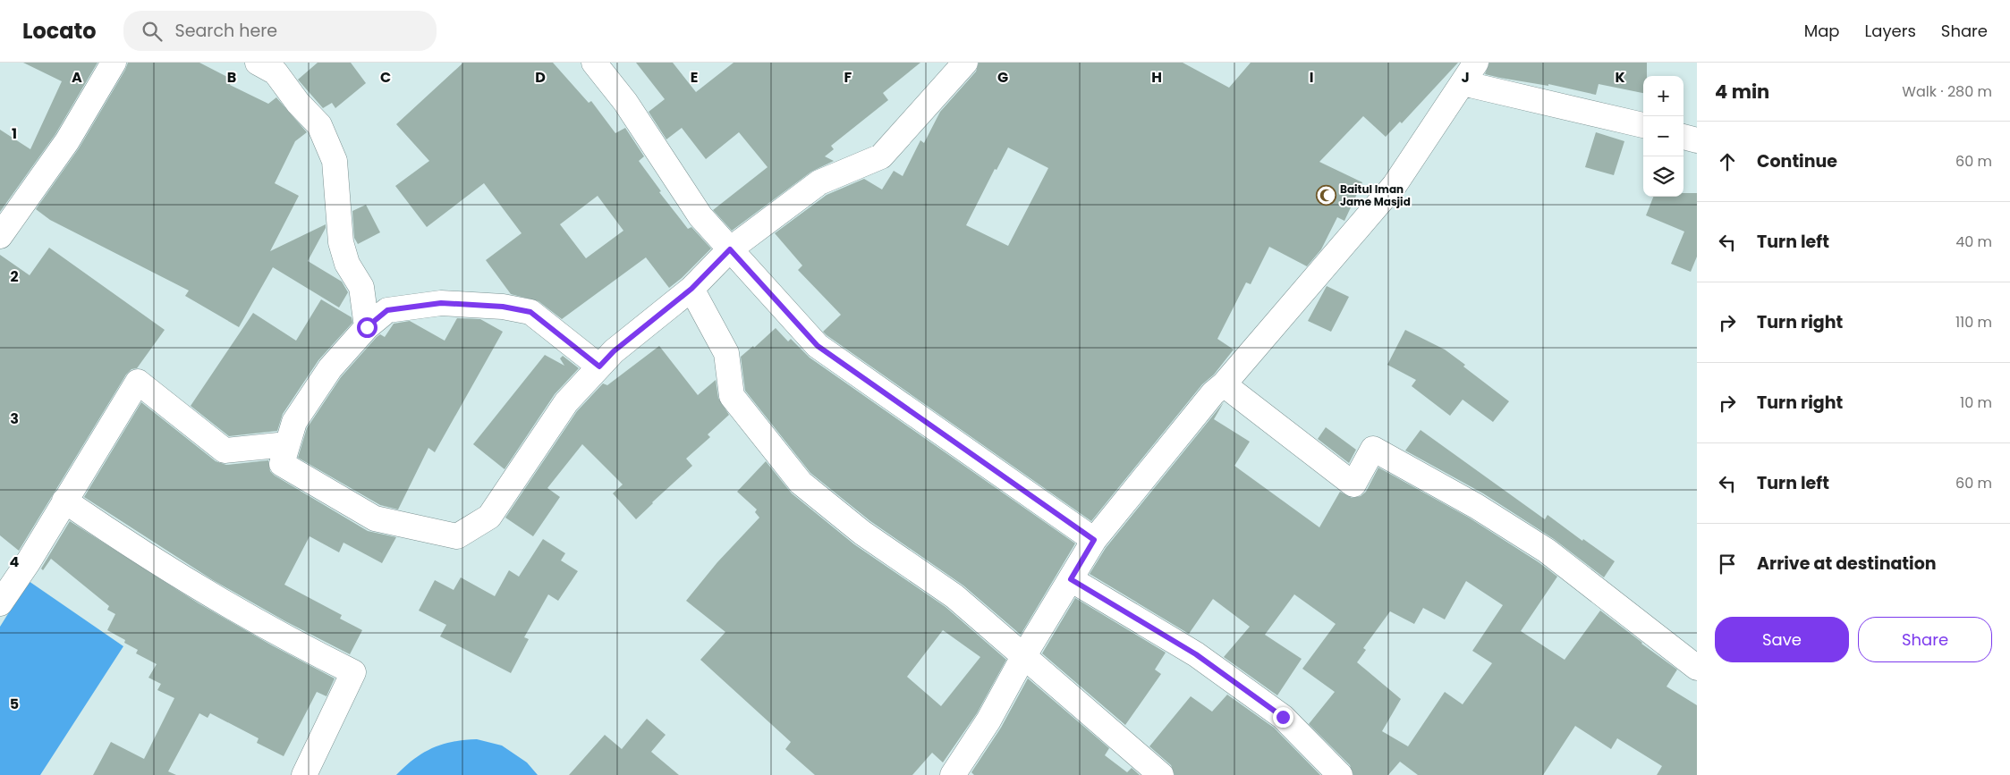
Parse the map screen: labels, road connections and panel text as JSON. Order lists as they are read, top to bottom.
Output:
{
  "places": {
    "mosque": ["Baitul Iman Jame Masjid"]
  },
  "page": {
    "header": "Locato",
    "search": "Search here",
    "nav": ["Map", "Layers", "Share"],
    "heading": ["4 min", "Walk · 280 m"],
    "map_buttons": ["+", "−"],
    "list": [
      ["Continue", "60 m"],
      ["Turn left", "40 m"],
      ["Turn right", "110 m"],
      ["Turn right", "10 m"],
      ["Turn left", "60 m"],
      "Arrive at destination"
    ],
    "buttons": ["Save", "Share"]
  },
  "grid": {
    "columns": [
      "A",
      "B",
      "C",
      "D",
      "E",
      "F",
      "G",
      "H",
      "I",
      "J",
      "K"
    ],
    "rows": [
      "1",
      "2",
      "3",
      "4",
      "5"
    ]
  }
}
